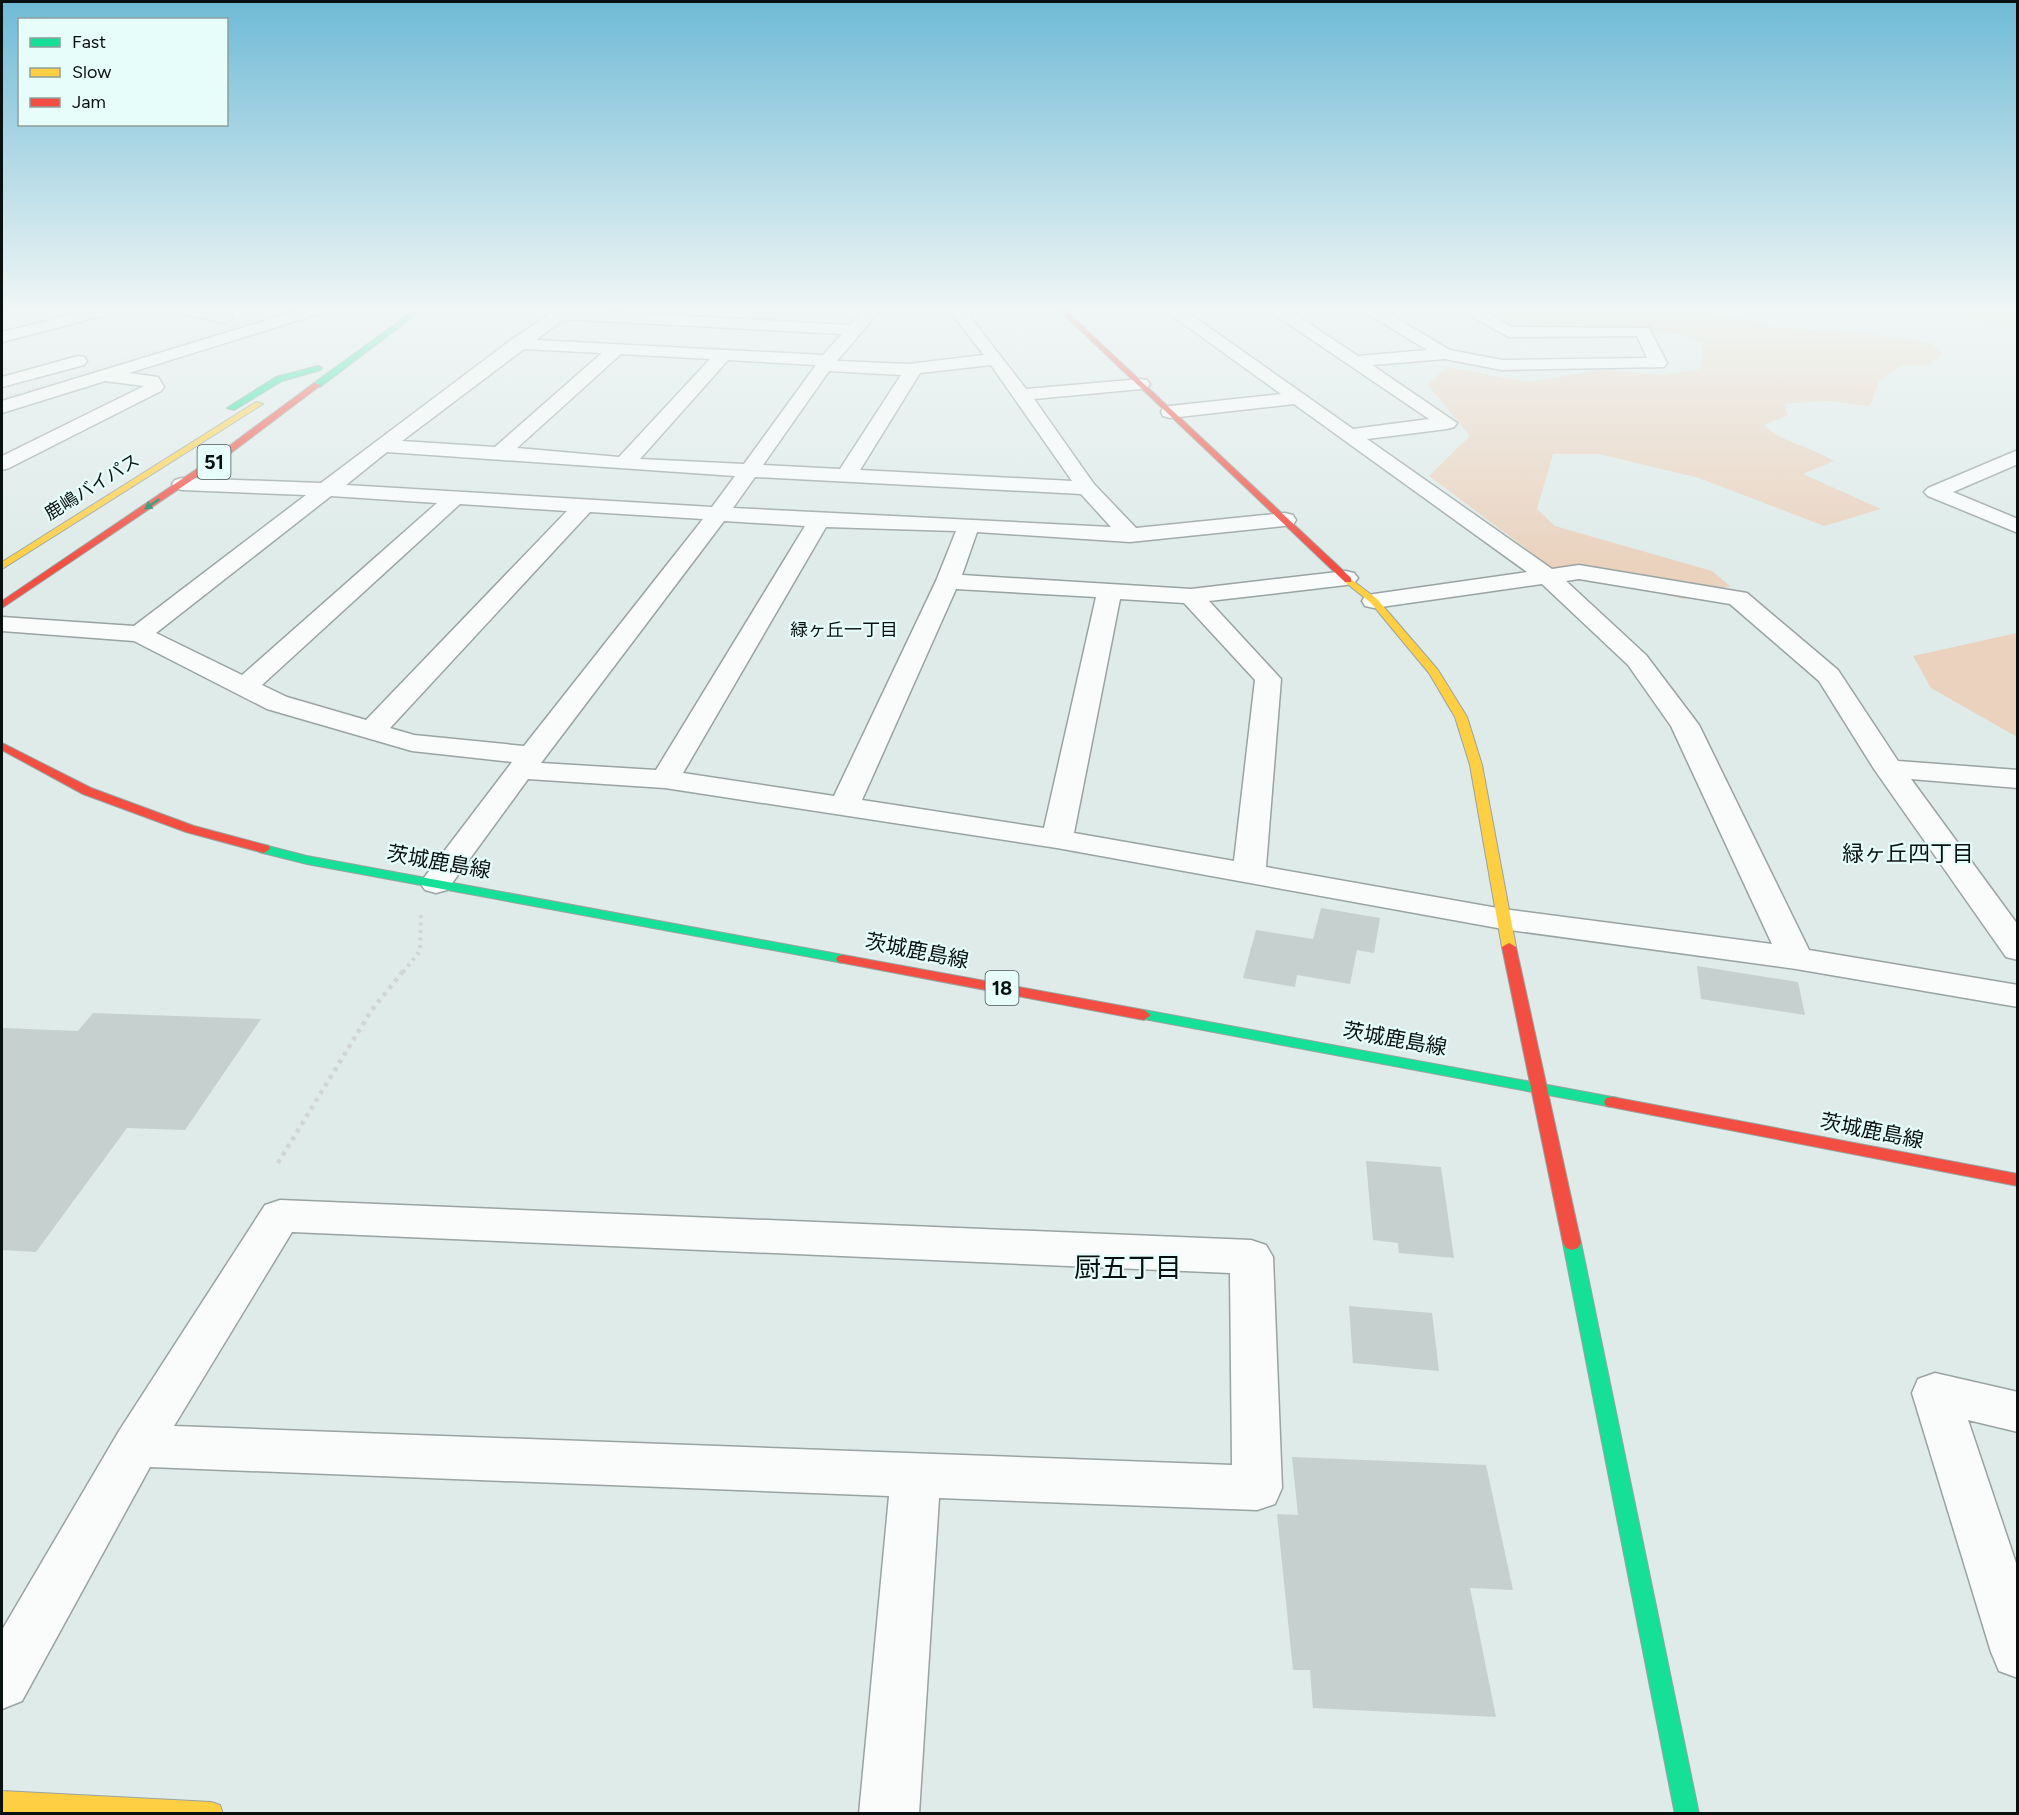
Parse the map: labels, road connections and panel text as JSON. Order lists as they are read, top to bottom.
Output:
{
  "streets": {
    "main road": [
      "51",
      "鹿嶋バイパス",
      "茨城鹿島線",
      "18"
    ]
  },
  "districts": ["緑ヶ丘一丁目", "緑ヶ丘四丁目", "厨五丁目"],
  "legend": ["Fast", "Slow", "Jam"]
}
